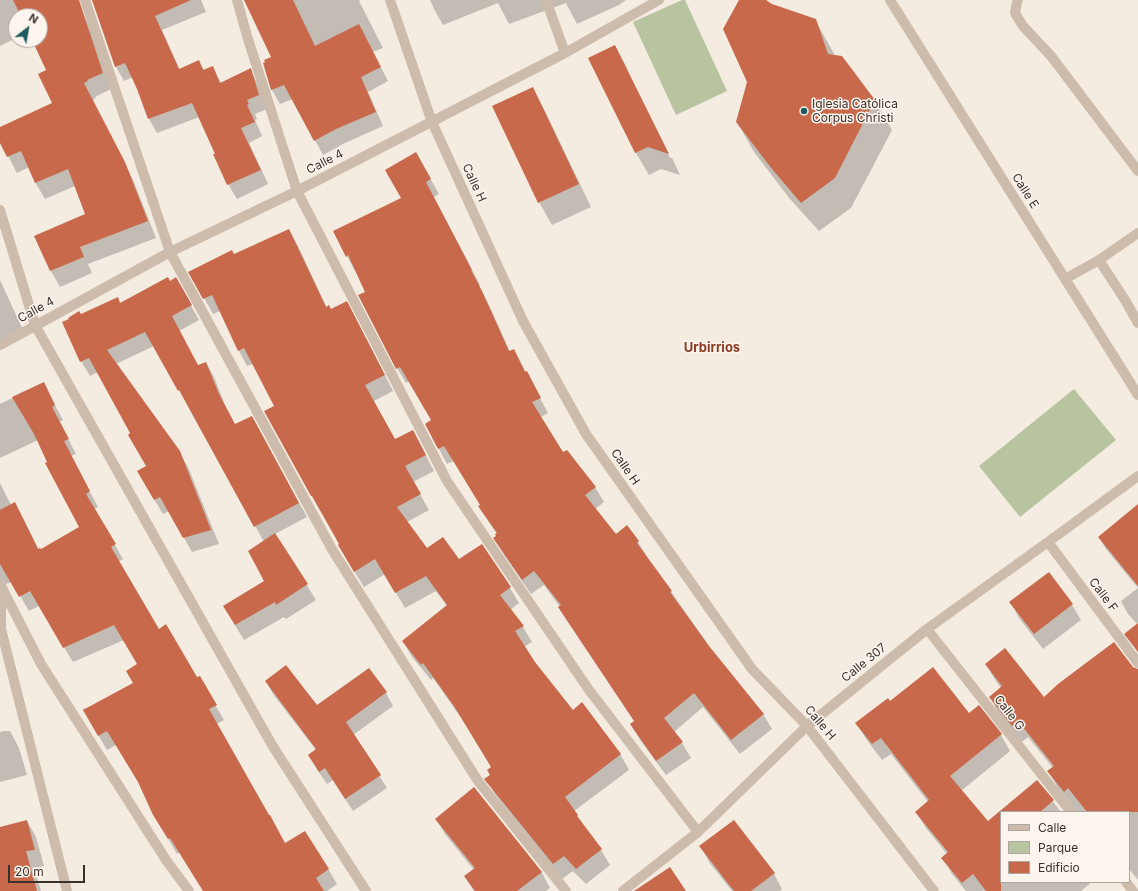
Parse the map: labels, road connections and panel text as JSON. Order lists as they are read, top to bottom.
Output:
{
  "streets": {
    "street": [
      "Calle 4",
      "Calle H",
      "Calle E",
      "Calle F",
      "Calle 307",
      "Calle G"
    ]
  },
  "crossings": [
    ["Calle 4", "Calle H"],
    ["Calle H", "Calle 307"],
    ["Calle F", "Calle 307"],
    ["Calle 307", "Calle G"]
  ],
  "districts": ["Urbirrios"],
  "places": ["Iglesia Católica Corpus Christi"],
  "legend": ["Calle", "Parque", "Edificio"],
  "scale_bar": "20 m",
  "north": "top right"
}
